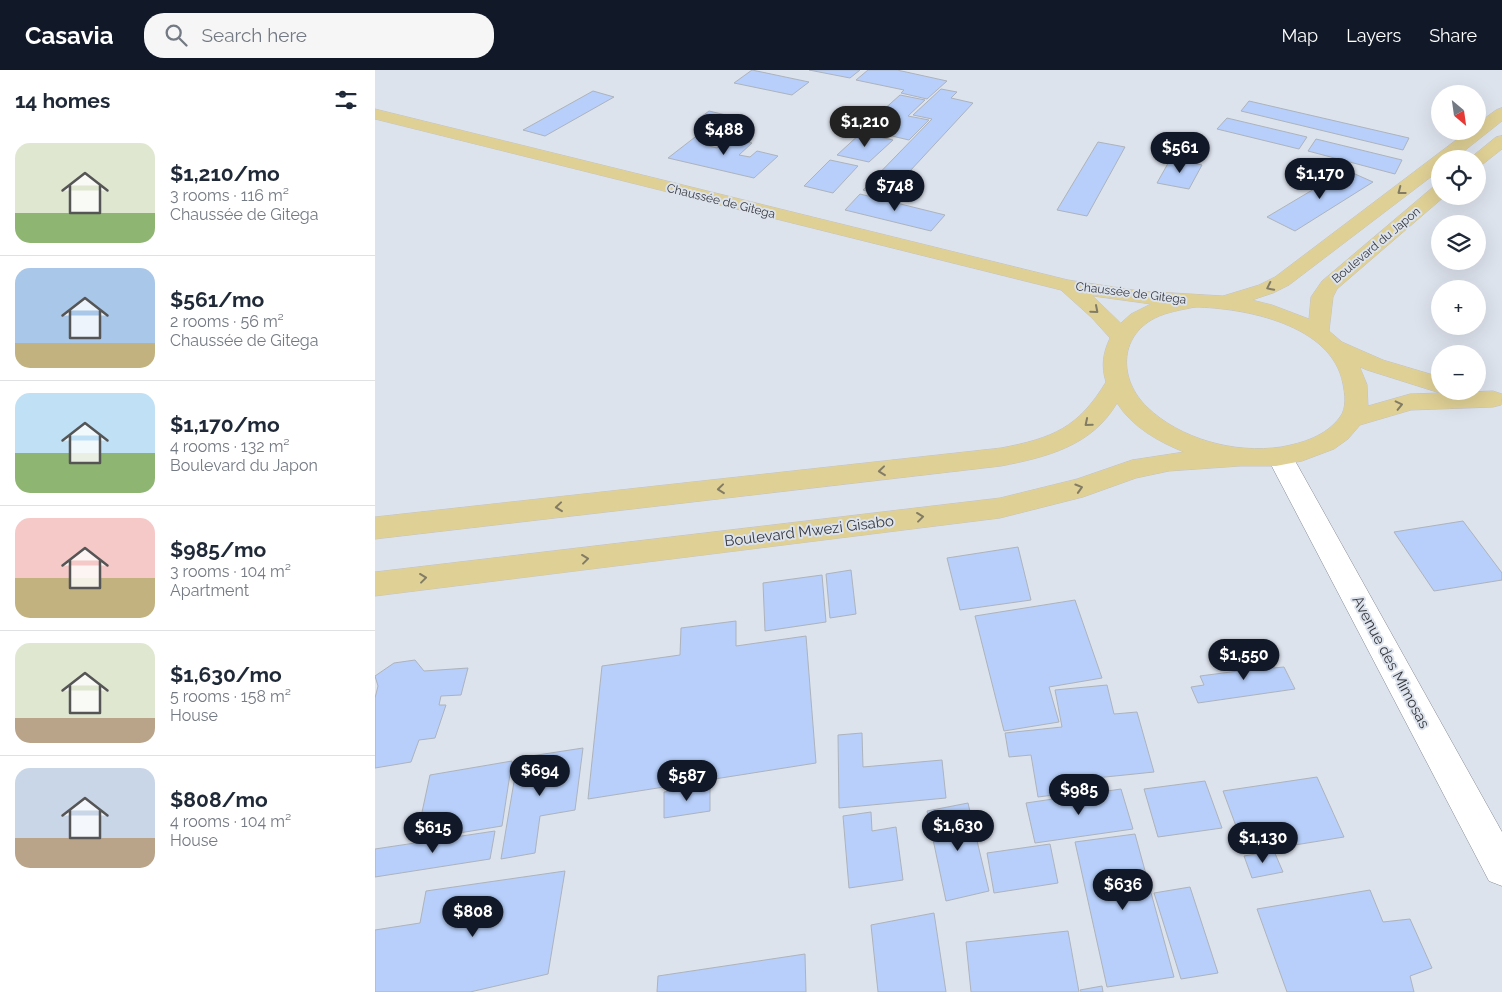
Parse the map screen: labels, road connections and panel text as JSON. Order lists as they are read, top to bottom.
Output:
{
  "streets": {
    "main road": ["Chaussée de Gitega", "Boulevard du Japon", "Boulevard Mwezi Gisabo"],
    "street": ["Avenue des Mimosas"]
  },
  "north": "bottom right",
  "page": {
    "header": "Casavia",
    "search": "Search here",
    "nav": ["Map", "Layers", "Share"],
    "heading": "14 homes",
    "map_buttons": ["+", "−"],
    "price": [
      "$1,210",
      "$488",
      "$561",
      "$1,170",
      "$748",
      "$1,550",
      "$694",
      "$587",
      "$985",
      "$1,630",
      "$615",
      "$1,130",
      "$636",
      "$808"
    ],
    "list": [
      {
        "name": "$1,210/mo",
        "note": "3 rooms · 116 m² · Chaussée de Gitega"
      },
      {
        "name": "$561/mo",
        "note": "2 rooms · 56 m² · Chaussée de Gitega"
      },
      {
        "name": "$1,170/mo",
        "note": "4 rooms · 132 m² · Boulevard du Japon"
      },
      {
        "name": "$985/mo",
        "note": "3 rooms · 104 m² · Apartment"
      },
      {
        "name": "$1,630/mo",
        "note": "5 rooms · 158 m² · House"
      },
      {
        "name": "$808/mo",
        "note": "4 rooms · 104 m² · House"
      }
    ]
  }
}
